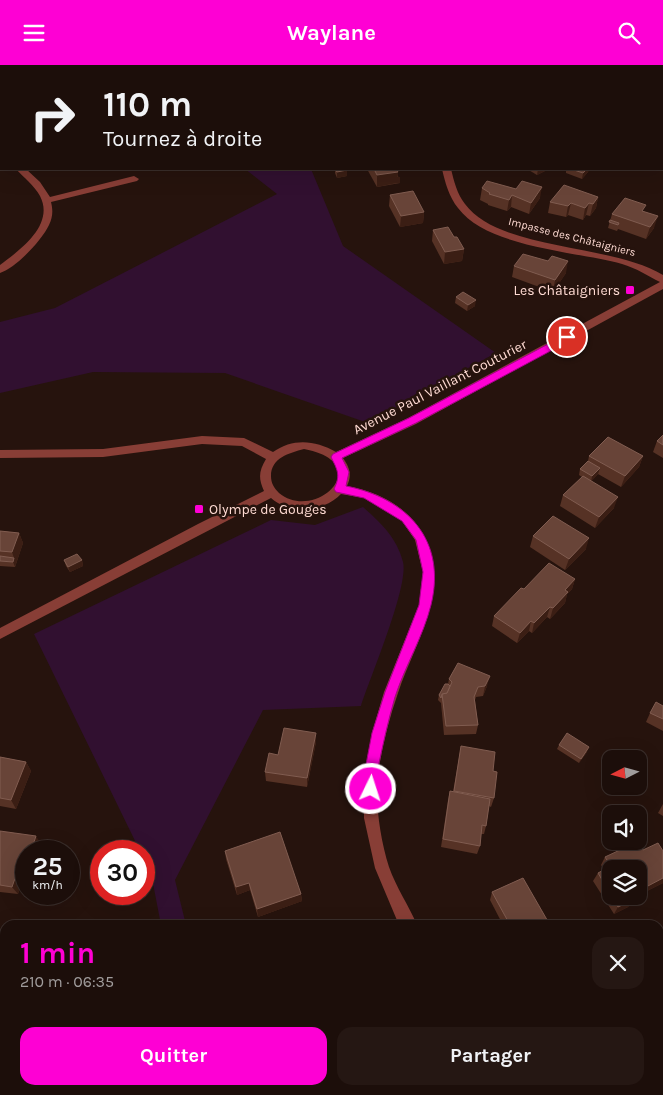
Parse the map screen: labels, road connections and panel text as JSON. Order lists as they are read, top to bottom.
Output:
{
  "streets": {
    "street": ["Impasse des Châtaigniers", "Avenue Paul Vaillant Couturier"]
  },
  "places": {
    "transit": ["Les Châtaigniers", "Olympe de Gouges"]
  },
  "north": "left",
  "page": {
    "header": "Waylane",
    "turn": ["110 m", "Tournez à droite"],
    "speed": "25 km/h",
    "limit": "30",
    "heading": ["1 min", "210 m · 06:35"],
    "buttons": ["Quitter", "Partager"]
  }
}
